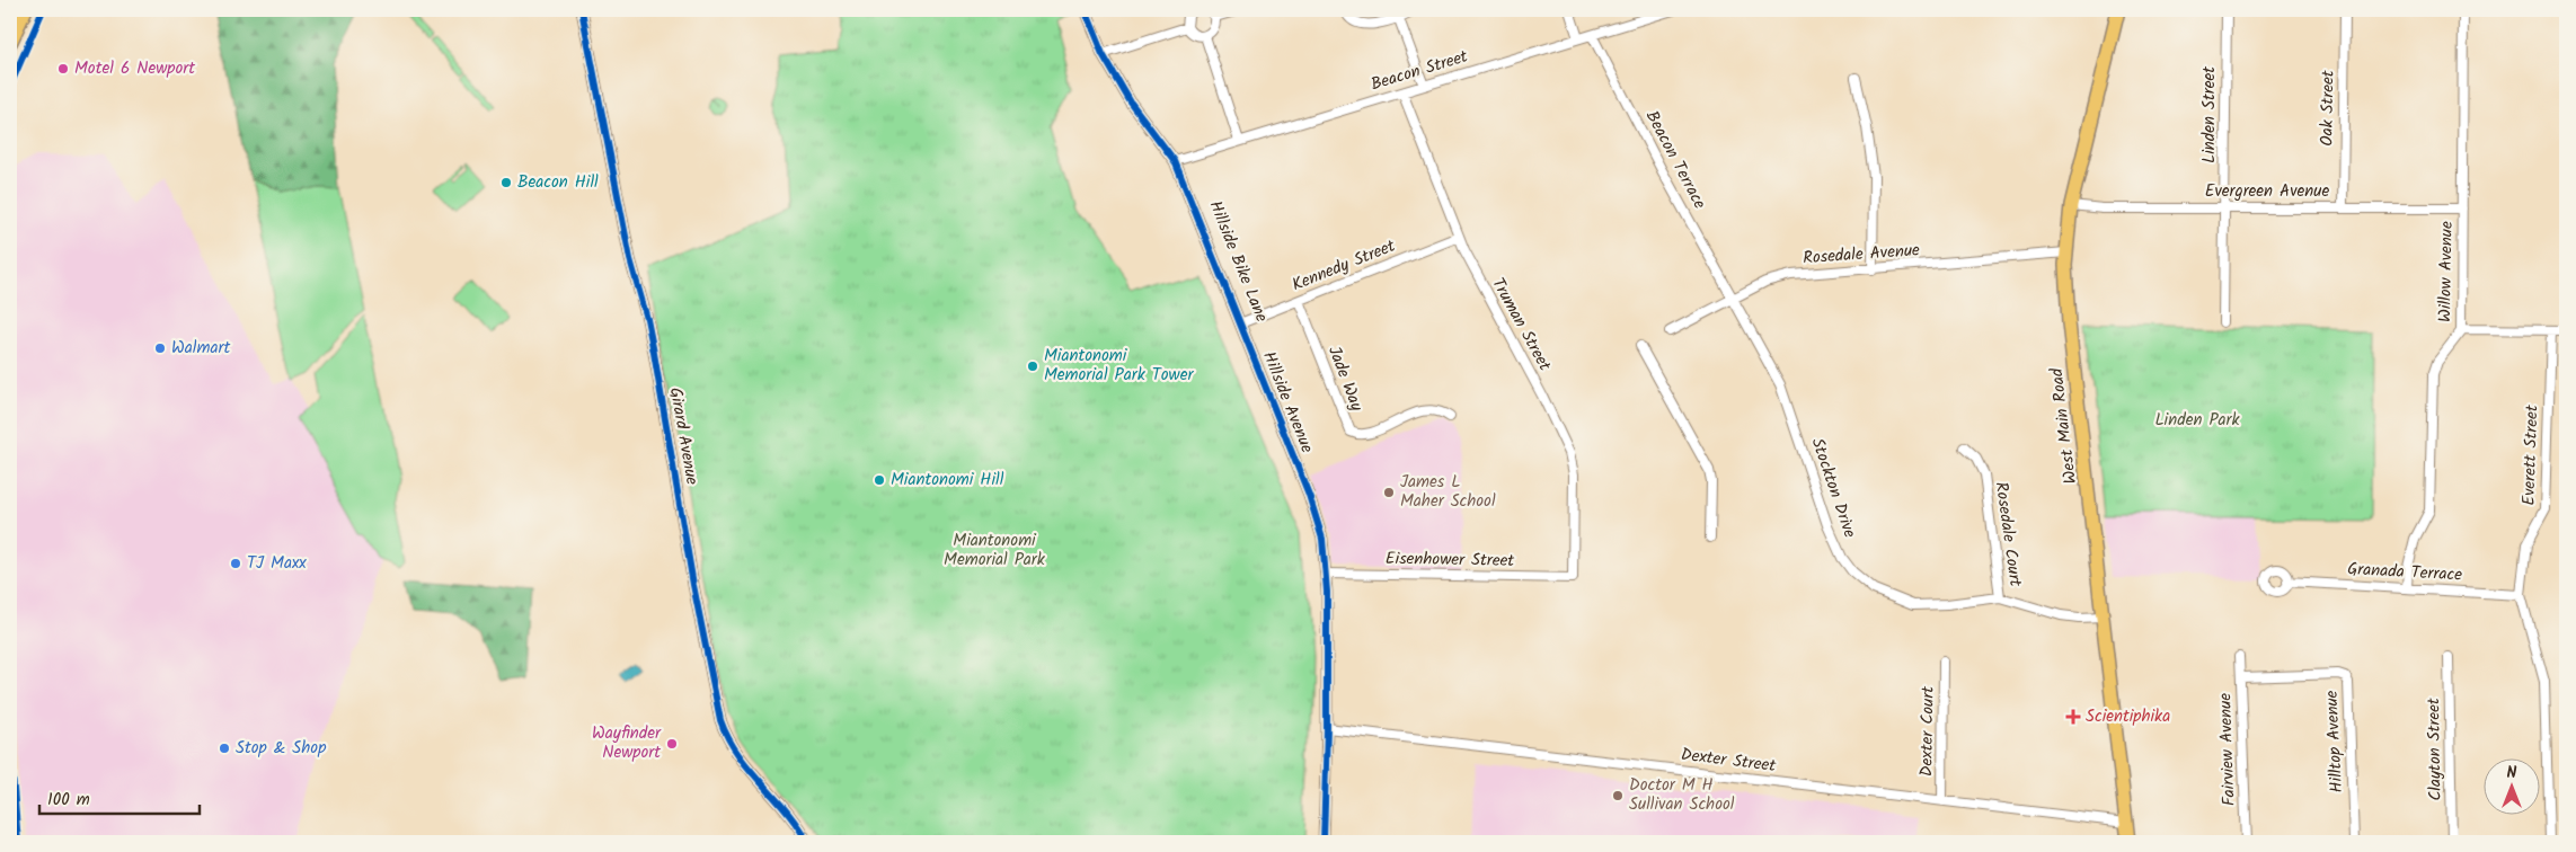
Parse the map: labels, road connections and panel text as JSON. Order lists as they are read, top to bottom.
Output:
{
  "streets": {
    "main road": ["West Main Road"],
    "street": [
      "Beacon Street",
      "Oak Street",
      "Linden Street",
      "Beacon Terrace",
      "Evergreen Avenue",
      "Rosedale Avenue",
      "Kennedy Street",
      "Willow Avenue",
      "Truman Street",
      "Jade Way",
      "Hillside Avenue",
      "Girard Avenue",
      "Everett Street",
      "Stockton Drive",
      "Rosedale Court",
      "Eisenhower Street",
      "Granada Terrace",
      "Dexter Court",
      "Hilltop Avenue",
      "Fairview Avenue",
      "Clayton Street",
      "Dexter Street"
    ],
    "cycle path": ["Hillside Bike Lane"]
  },
  "crossings": [
    ["Beacon Street", "Beacon Terrace"],
    ["Beacon Street", "Truman Street"],
    ["Beacon Street", "Hillside Avenue"],
    ["Oak Street", "Evergreen Avenue"],
    ["Linden Street", "Evergreen Avenue"],
    ["Beacon Terrace", "Rosedale Avenue"],
    ["Beacon Terrace", "Stockton Drive"],
    ["Evergreen Avenue", "Willow Avenue"],
    ["Evergreen Avenue", "West Main Road"],
    ["Rosedale Avenue", "West Main Road"],
    ["Rosedale Avenue", "Stockton Drive"],
    ["Kennedy Street", "Truman Street"],
    ["Kennedy Street", "Jade Way"],
    ["Kennedy Street", "Hillside Avenue"],
    ["Willow Avenue", "Granada Terrace"],
    ["Truman Street", "Eisenhower Street"],
    ["Hillside Avenue", "Eisenhower Street"],
    ["Hillside Avenue", "Dexter Street"],
    ["West Main Road", "Stockton Drive"],
    ["West Main Road", "Dexter Street"],
    ["Everett Street", "Granada Terrace"],
    ["Stockton Drive", "Rosedale Court"],
    ["Dexter Court", "Dexter Street"],
    ["Hilltop Avenue", "Fairview Avenue"]
  ],
  "parks": ["Linden Park", "Miantonomi Memorial Park"],
  "places": {
    "other": [
      "Motel 6 Newport",
      "Beacon Hill",
      "Walmart",
      "Miantonomi Memorial Park Tower",
      "Miantonomi Hill",
      "James L Maher School",
      "TJ Maxx",
      "Wayfinder Newport",
      "Stop & Shop",
      "Doctor M H Sullivan School"
    ],
    "health": ["Scientiphika"]
  },
  "scale_bar": "100 m",
  "north": "top"
}
